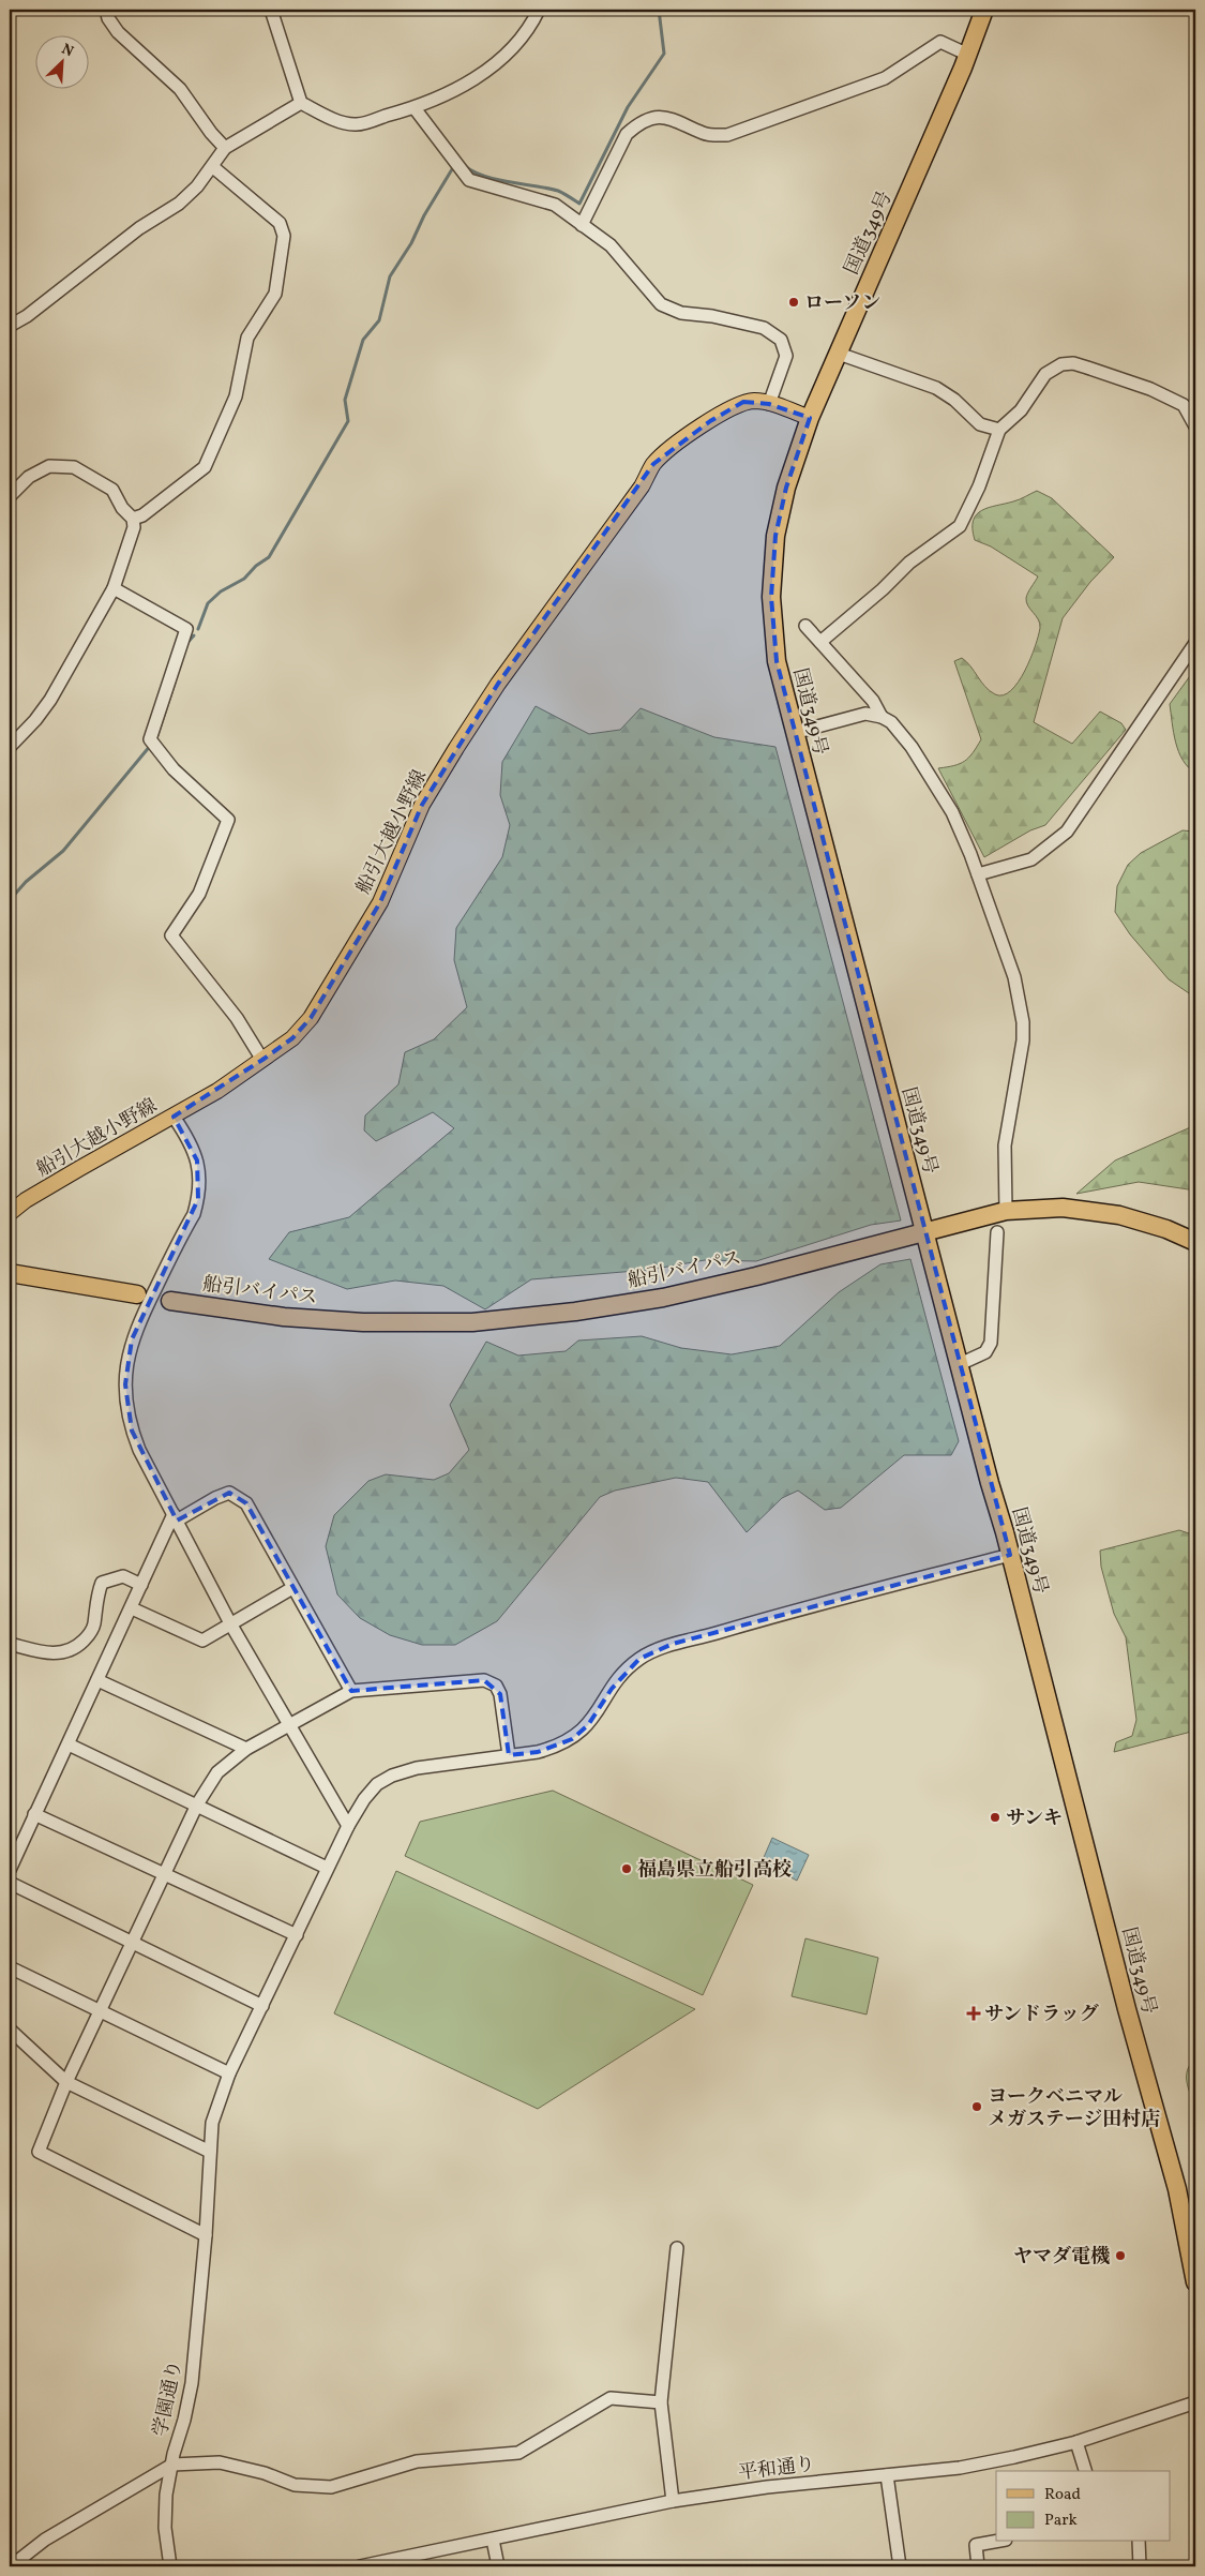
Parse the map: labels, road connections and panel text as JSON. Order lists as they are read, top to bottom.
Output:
{
  "streets": {
    "highway": ["国道349号", "船引バイパス"],
    "main road": ["船引大越小野線"],
    "street": ["学園通り", "平和通り"]
  },
  "crossings": [
    ["国道349号", "船引大越小野線"],
    ["国道349号", "船引バイパス"],
    ["国道349号", "学園通り"]
  ],
  "places": {
    "other": [
      "ローソン",
      "サンキ",
      "福島県立船引高校",
      "ヨークベニマル メガステージ田村店",
      "ヤマダ電機"
    ],
    "health": ["サンドラッグ"]
  },
  "legend": ["Road", "Park"],
  "north": "top right"
}
